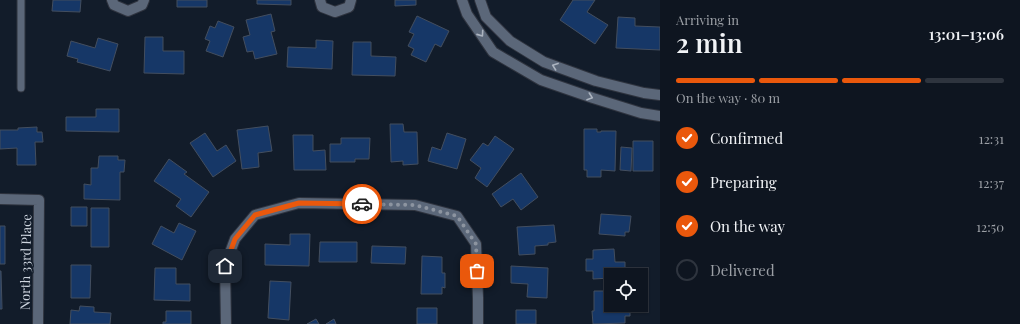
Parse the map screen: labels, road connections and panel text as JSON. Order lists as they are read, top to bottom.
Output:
{
  "streets": {
    "street": ["North 33rd Place"]
  },
  "page": {
    "heading": ["2 min", "Arriving in", "13:01–13:06"],
    "bar": "On the way · 80 m",
    "list": [
      ["Confirmed", "12:31"],
      ["Preparing", "12:37"],
      ["On the way", "12:50"],
      "Delivered"
    ]
  }
}
